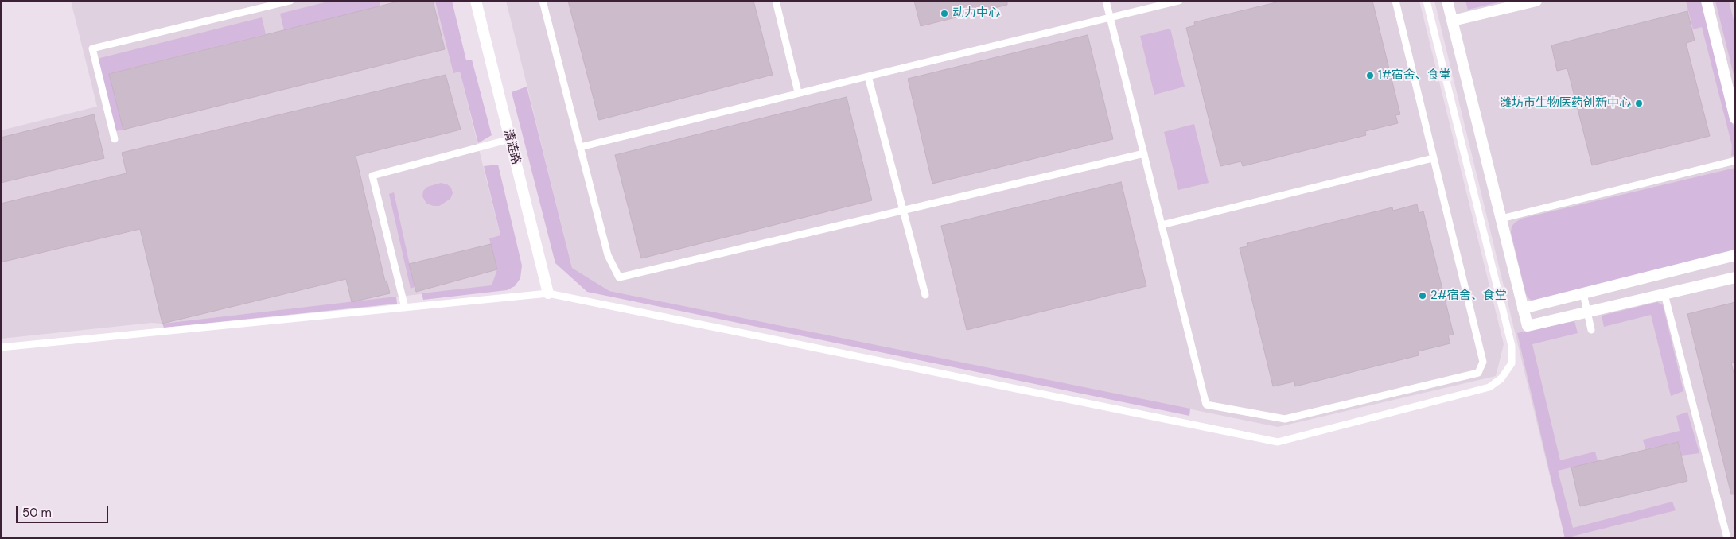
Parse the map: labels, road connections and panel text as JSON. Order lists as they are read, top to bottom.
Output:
{
  "streets": {
    "street": ["清涟路"]
  },
  "places": [
    "动力中心",
    "1#宿舍、食堂",
    "潍坊市生物医药创新中心",
    "2#宿舍、食堂"
  ],
  "scale_bar": "50 m"
}
